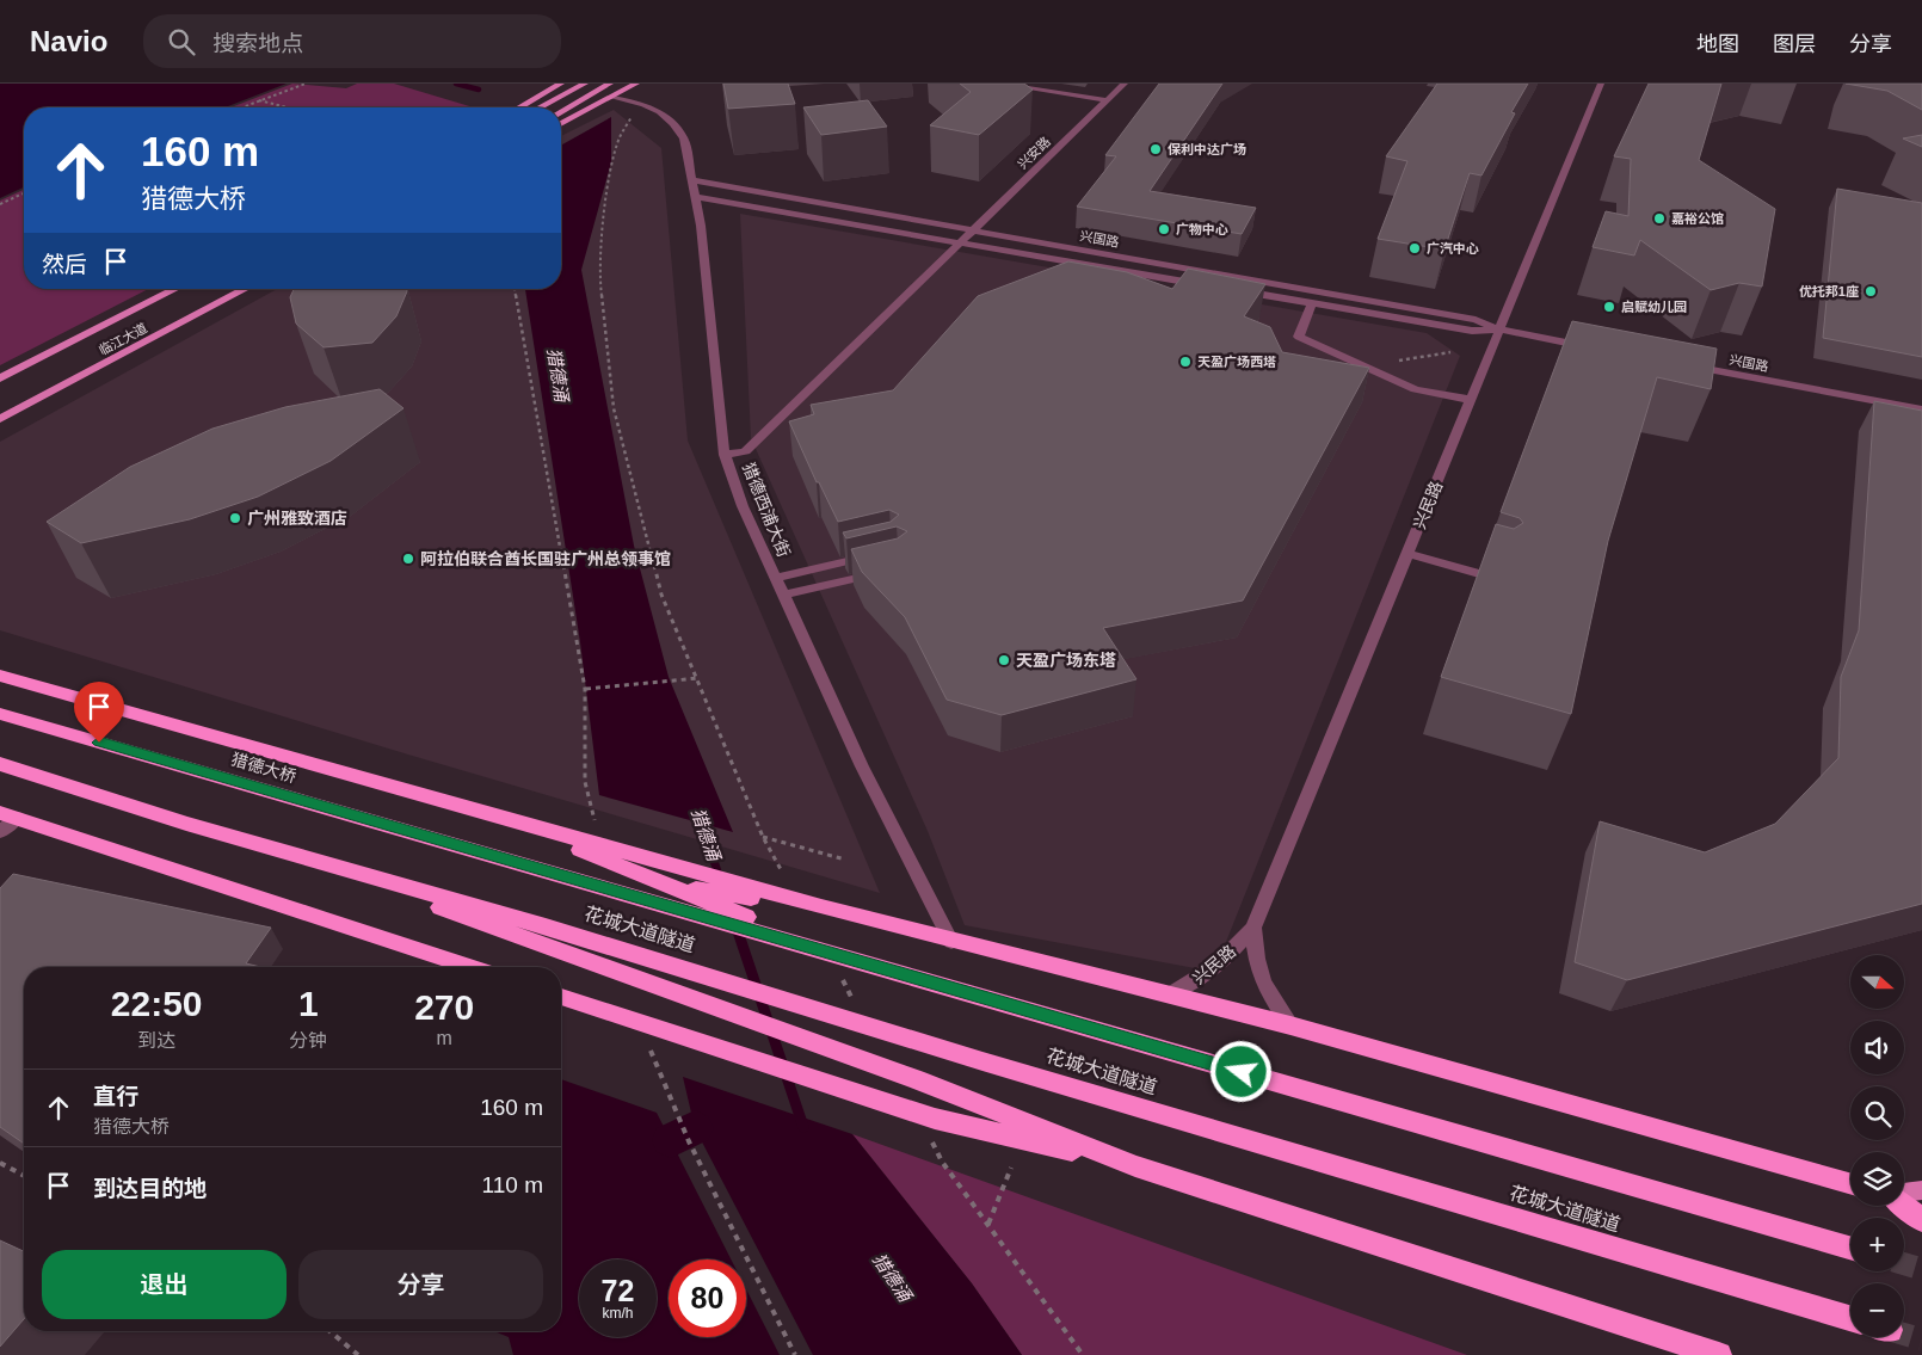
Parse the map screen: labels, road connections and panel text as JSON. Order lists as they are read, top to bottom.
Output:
{
  "streets": {
    "highway": ["猎德大桥", "花城大道隧道"],
    "main road": ["临江大道"],
    "street": [
      "兴安路",
      "兴国路",
      "兴民路",
      "猎德西浦大街"
    ]
  },
  "crossings": [
    ["兴安路", "兴国路"],
    ["兴安路", "猎德西浦大街"],
    ["兴国路", "兴民路"],
    ["兴国路", "猎德西浦大街"],
    ["猎德大桥", "花城大道隧道"]
  ],
  "water": ["猎德涌"],
  "places": [
    "保利中达广场",
    "嘉裕公馆",
    "广物中心",
    "广汽中心",
    "优托邦1座",
    "启赋幼儿园",
    "天盈广场西塔",
    "广州雅致酒店",
    "阿拉伯联合酋长国驻广州总领事馆",
    "天盈广场东塔"
  ],
  "north": "right",
  "page": {
    "header": "Navio",
    "search": "搜索地点",
    "nav": ["地图", "图层", "分享"],
    "turn": ["160 m", "猎德大桥"],
    "then": "然后",
    "map_buttons": ["+", "−"],
    "eta": [
      "22:50",
      "到达",
      "1",
      "分钟",
      "270",
      "m"
    ],
    "list": [
      {
        "name": "直行",
        "note": "猎德大桥",
        "value": "160 m"
      },
      {
        "name": "到达目的地",
        "value": "110 m"
      }
    ],
    "buttons": ["退出", "分享"],
    "speed": "72 km/h",
    "limit": "80"
  }
}
